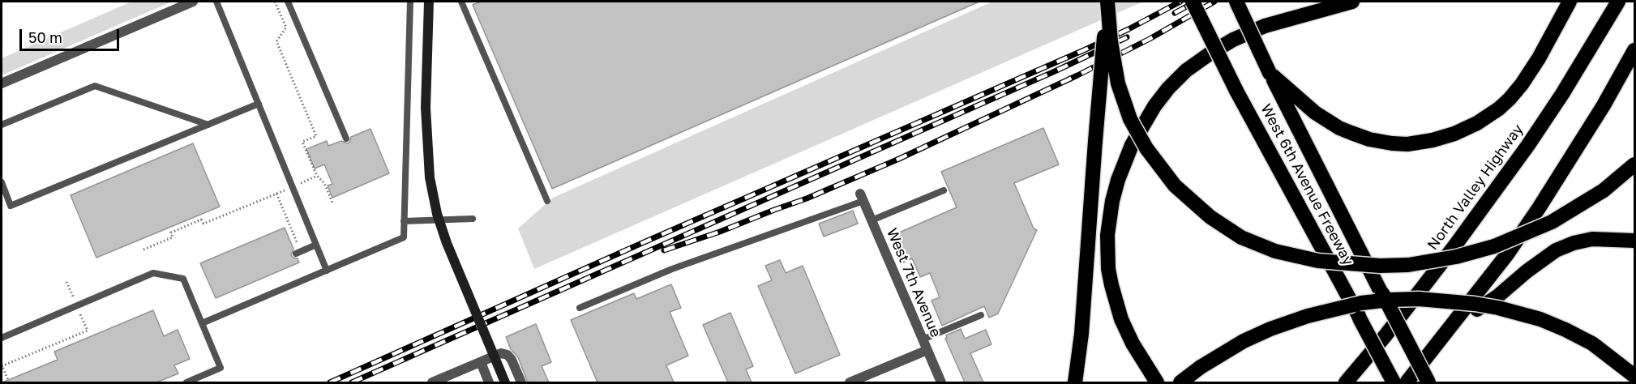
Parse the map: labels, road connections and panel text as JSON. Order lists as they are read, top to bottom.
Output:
{
  "streets": {
    "highway": ["West 6th Avenue Freeway", "North Valley Highway"],
    "street": ["West 7th Avenue"]
  },
  "scale_bar": "50 m"
}
